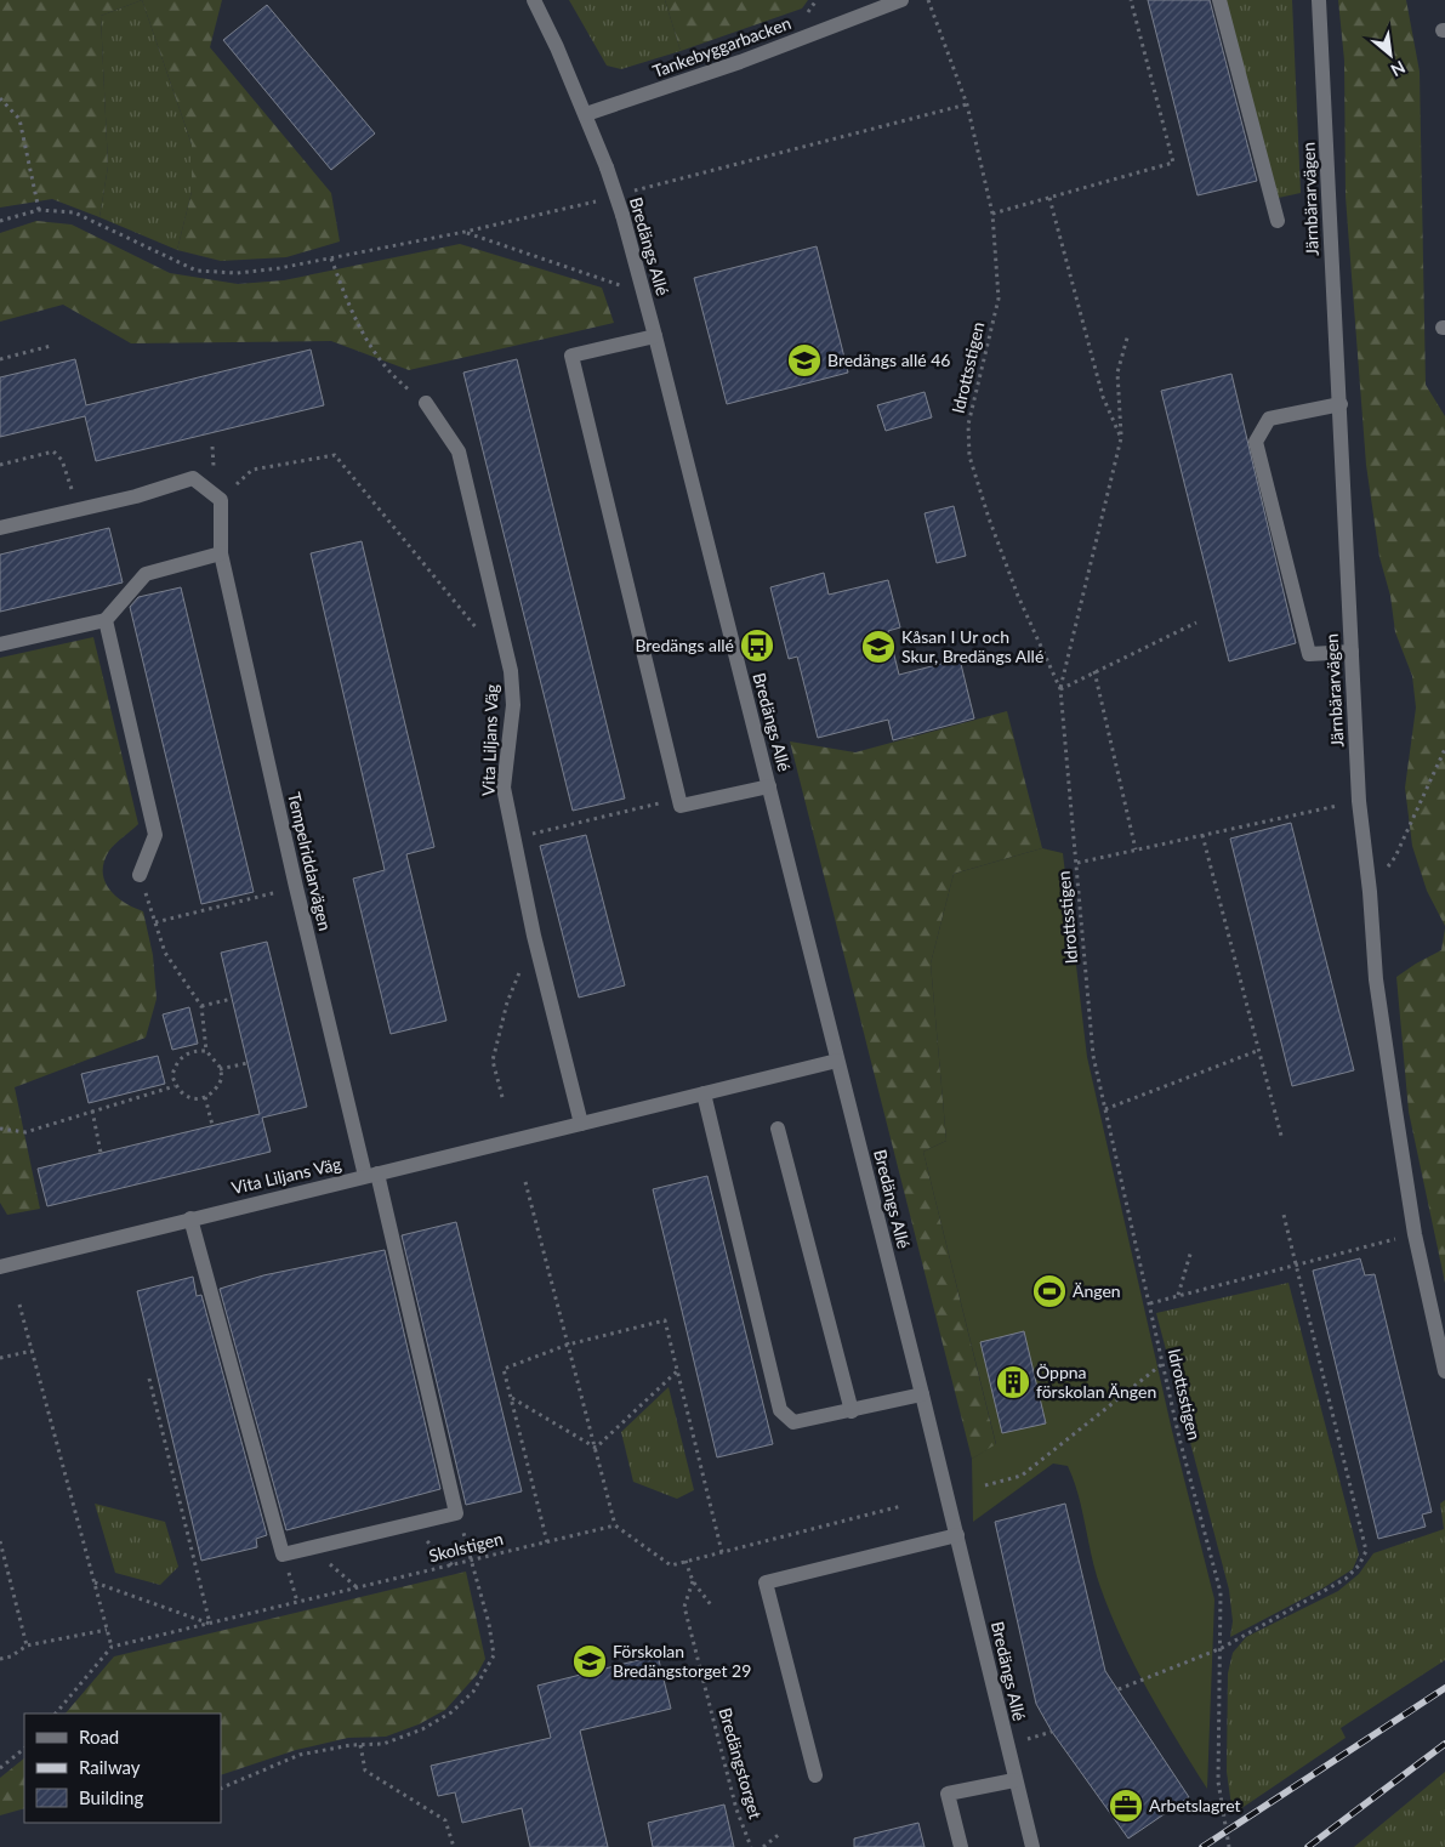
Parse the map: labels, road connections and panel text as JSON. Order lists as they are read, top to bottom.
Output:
{
  "streets": {
    "street": [
      "Tankebyggarbacken",
      "Järnbärarvägen",
      "Bredängs Allé",
      "Vita Liljans Väg",
      "Tempelriddarvägen"
    ],
    "path": ["Idrottsstigen", "Skolstigen", "Bredängstorget"]
  },
  "crossings": [
    ["Tankebyggarbacken", "Bredängs Allé"],
    ["Bredängs Allé", "Vita Liljans Väg"],
    ["Vita Liljans Väg", "Tempelriddarvägen"]
  ],
  "places": {
    "school or university": ["Bredängs allé 46", "Kåsan I Ur och Skur, Bredängs Allé", "Förskolan Bredängstorget 29"],
    "bus stop": ["Bredängs allé"],
    "sports": ["Ängen"],
    "building": ["Öppna förskolan Ängen"],
    "office": ["Arbetslagret"]
  },
  "legend": ["Road", "Railway", "Building"],
  "north": "bottom right"
}
